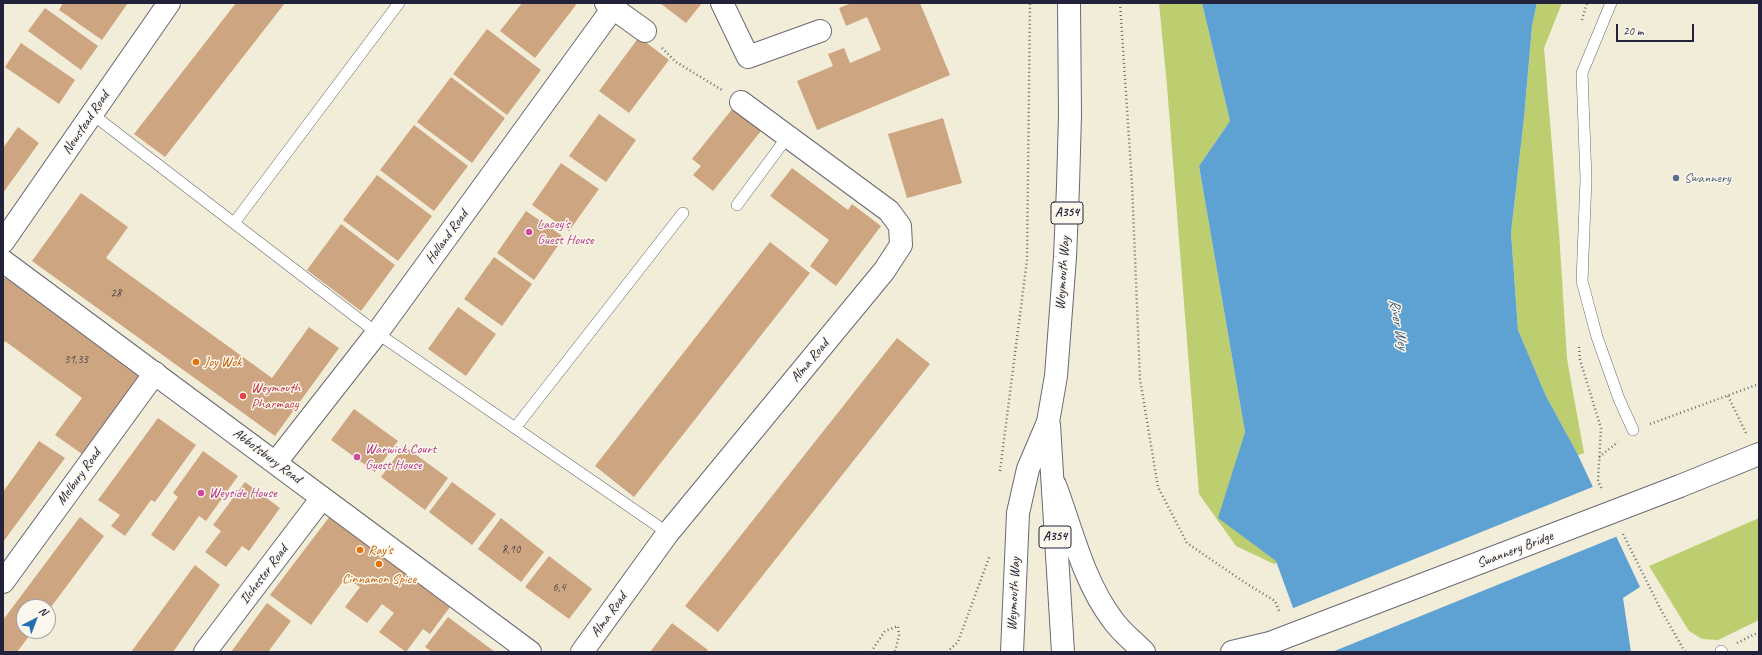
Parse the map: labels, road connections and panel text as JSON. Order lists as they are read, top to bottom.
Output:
{
  "streets": {
    "main road": [
      "Newstead Road",
      "A354",
      "Holland Road",
      "Weymouth Way",
      "Alma Road",
      "Abbotsbury Road",
      "Melbury Road",
      "Swannery Bridge",
      "Ilchester Road"
    ]
  },
  "crossings": [
    ["Holland Road", "Abbotsbury Road"],
    ["Abbotsbury Road", "Melbury Road"],
    ["Abbotsbury Road", "Ilchester Road"]
  ],
  "water": ["River Wey"],
  "places": [
    "Swannery",
    "Lacey's Guest House",
    "Joy Wok",
    "Weymouth Pharmacy",
    "Warwick Court Guest House",
    "Weyside House",
    "Ray's",
    "Cinnamon Spice"
  ],
  "house_numbers": [
    "28",
    "31,33",
    "8,10",
    "6,4"
  ],
  "scale_bar": "20 m",
  "north": "top right"
}
